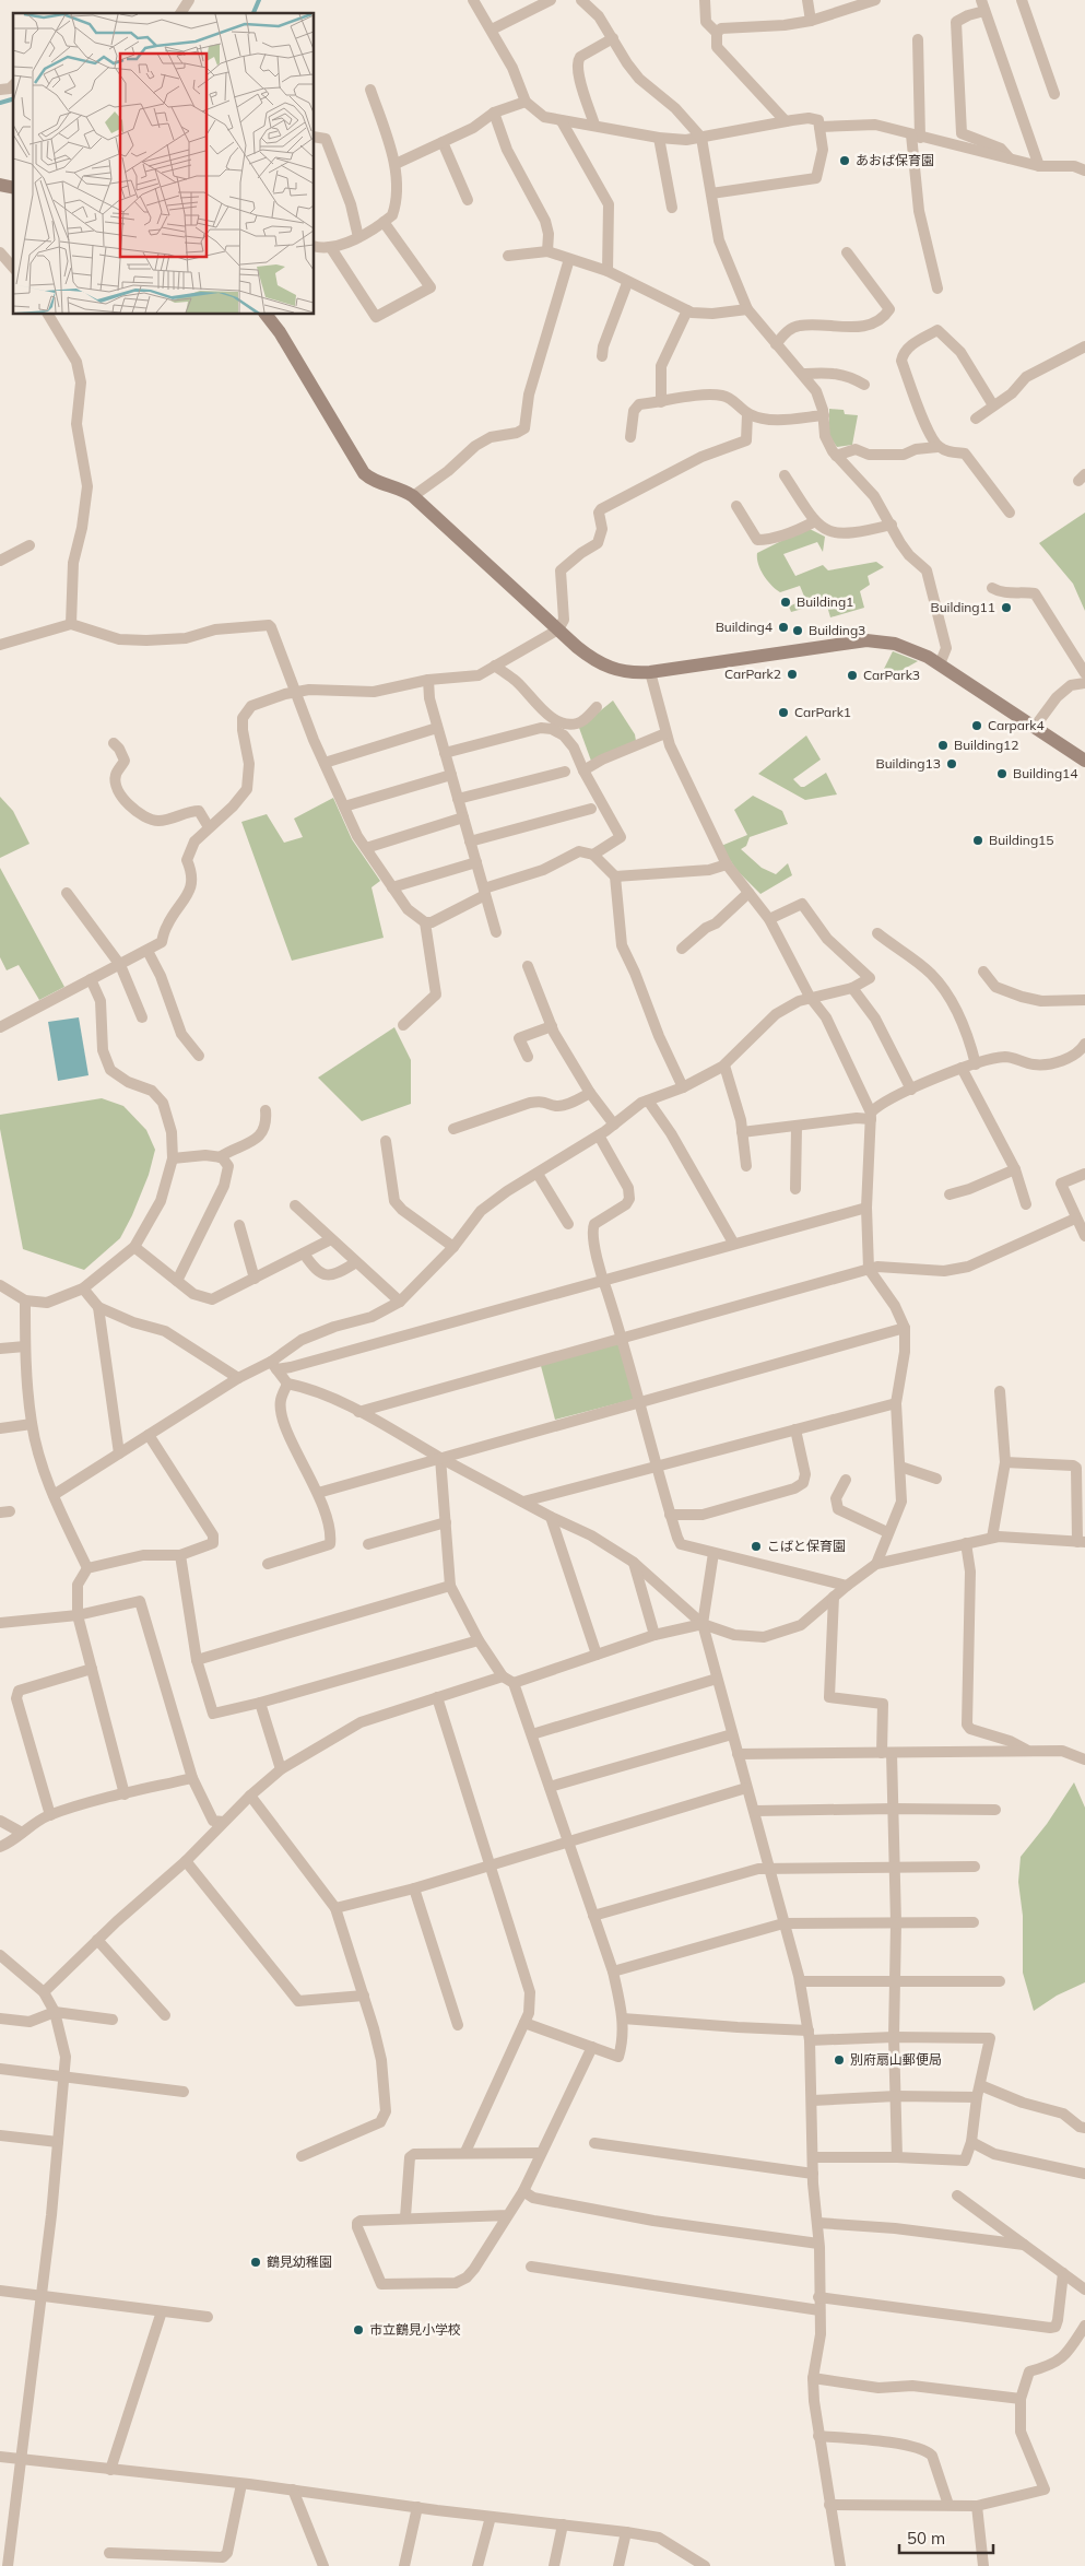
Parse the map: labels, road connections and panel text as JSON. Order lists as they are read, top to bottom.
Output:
{
  "places": [
    "あおば保育園",
    "Building1",
    "Building11",
    "Building4",
    "Building3",
    "CarPark2",
    "CarPark3",
    "CarPark1",
    "Carpark4",
    "Building12",
    "Building13",
    "Building14",
    "Building15",
    "こばと保育園",
    "別府扇山郵便局",
    "鶴見幼稚園",
    "市立鶴見小学校"
  ],
  "scale_bar": "50 m"
}
